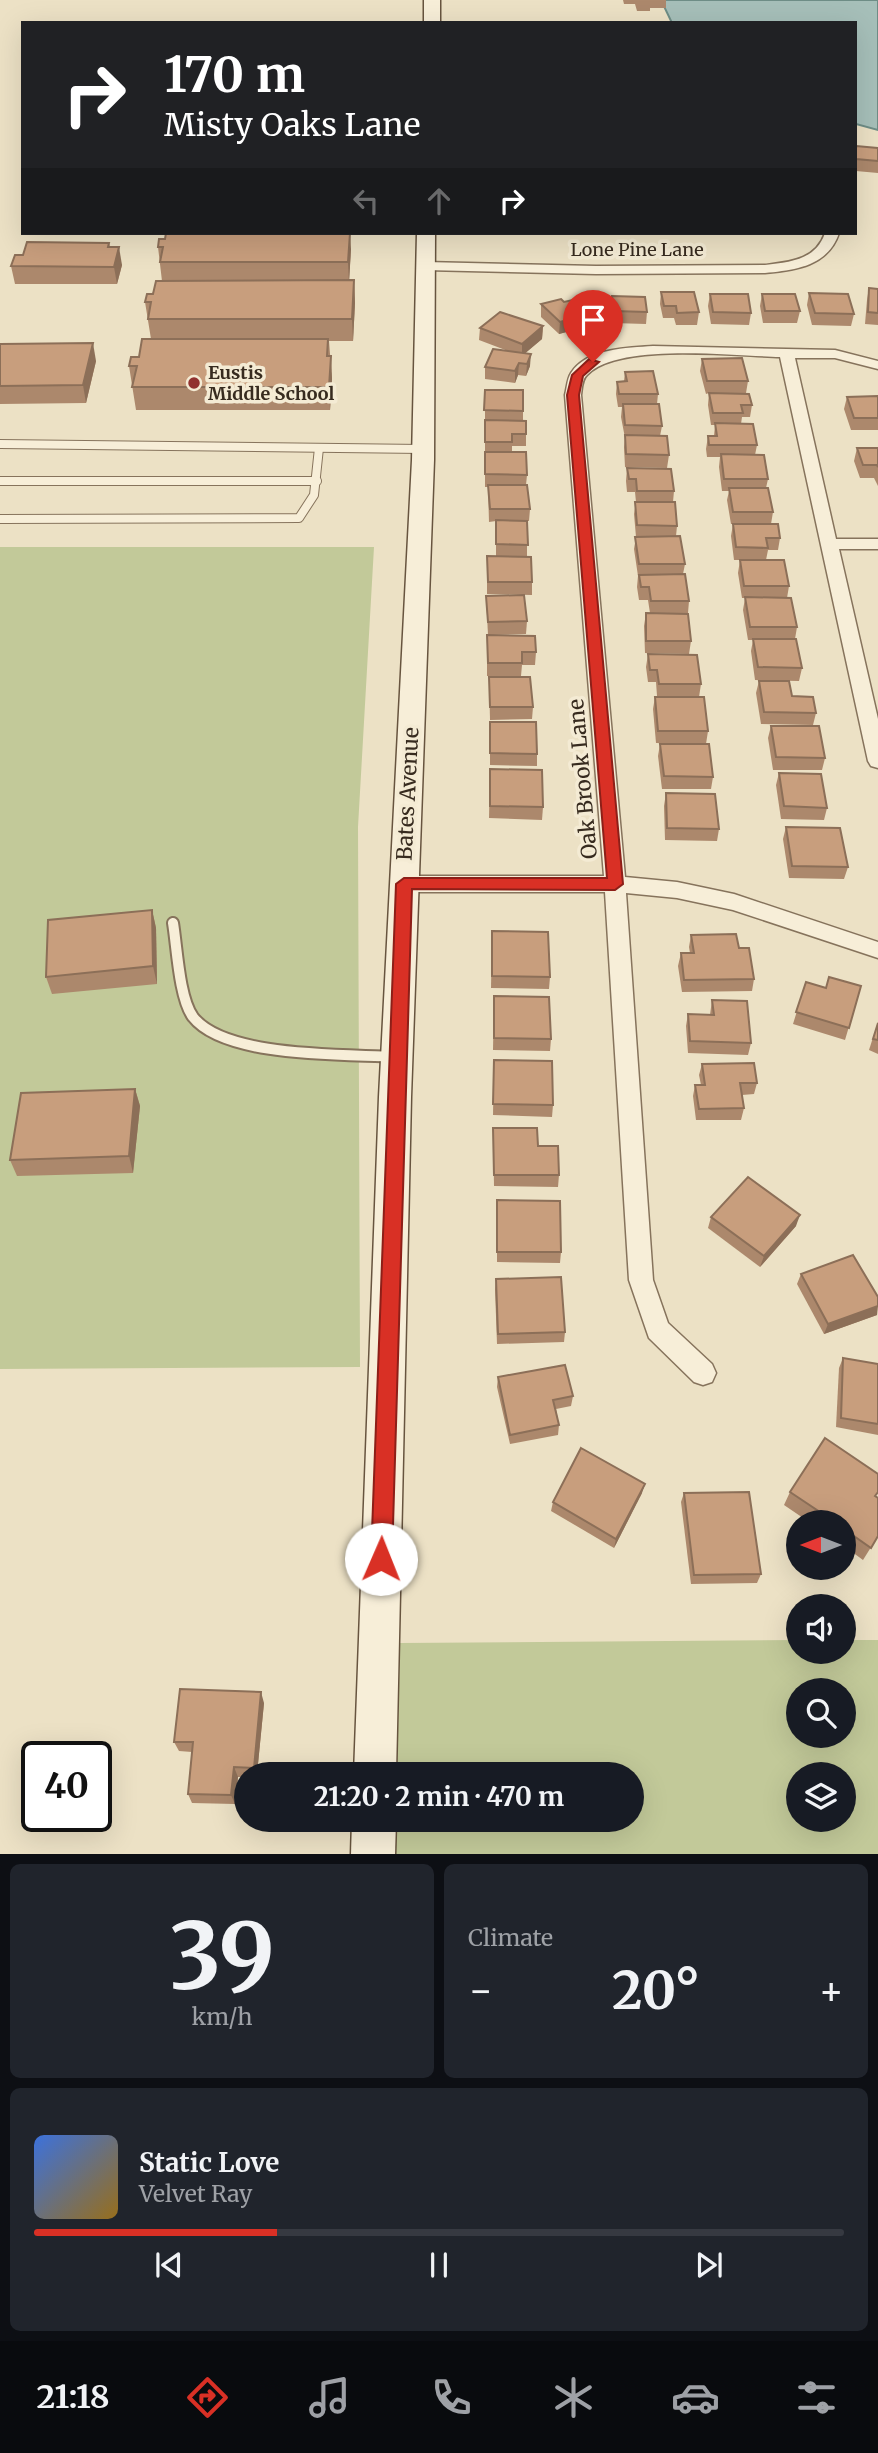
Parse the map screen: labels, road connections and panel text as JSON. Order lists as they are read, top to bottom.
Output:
{
  "streets": {
    "street": ["Lone Pine Lane", "Oak Brook Lane", "Bates Avenue"]
  },
  "crossings": [
    ["Lone Pine Lane", "Bates Avenue"]
  ],
  "places": ["Eustis Middle School"],
  "north": "left",
  "page": {
    "turn": ["170 m", "Misty Oaks Lane"],
    "limit": "40",
    "trip": "21:20 · 2 min · 470 m",
    "tile": [
      ["39", "km/h"],
      "Climate"
    ],
    "heat": ["−", "20°", "+"],
    "song": ["Static Love", "Velvet Ray"],
    "tabs": "21:18"
  }
}
